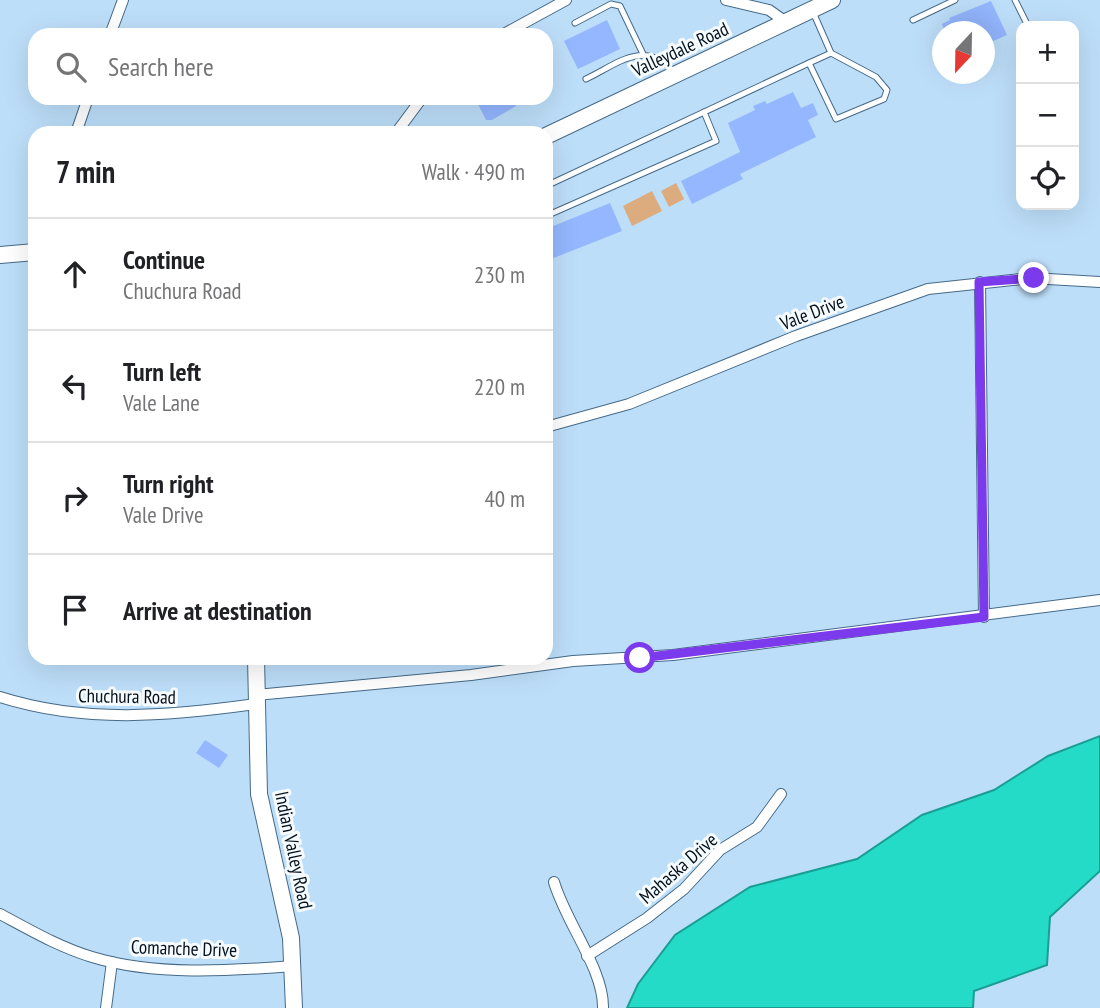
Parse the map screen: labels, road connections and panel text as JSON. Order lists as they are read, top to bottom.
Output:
{
  "streets": {
    "main road": ["Valleydale Road", "Indian Valley Road"],
    "street": [
      "Vale Drive",
      "Chuchura Road",
      "Mahaska Drive",
      "Comanche Drive"
    ]
  },
  "crossings": [
    ["Chuchura Road", "Indian Valley Road"],
    ["Indian Valley Road", "Comanche Drive"]
  ],
  "north": "bottom",
  "page": {
    "map_buttons": ["+", "−"],
    "search": "Search here",
    "heading": ["7 min", "Walk · 490 m"],
    "list": [
      ["Continue", "Chuchura Road", "230 m"],
      ["Turn left", "Vale Lane", "220 m"],
      ["Turn right", "Vale Drive", "40 m"],
      "Arrive at destination"
    ]
  }
}
